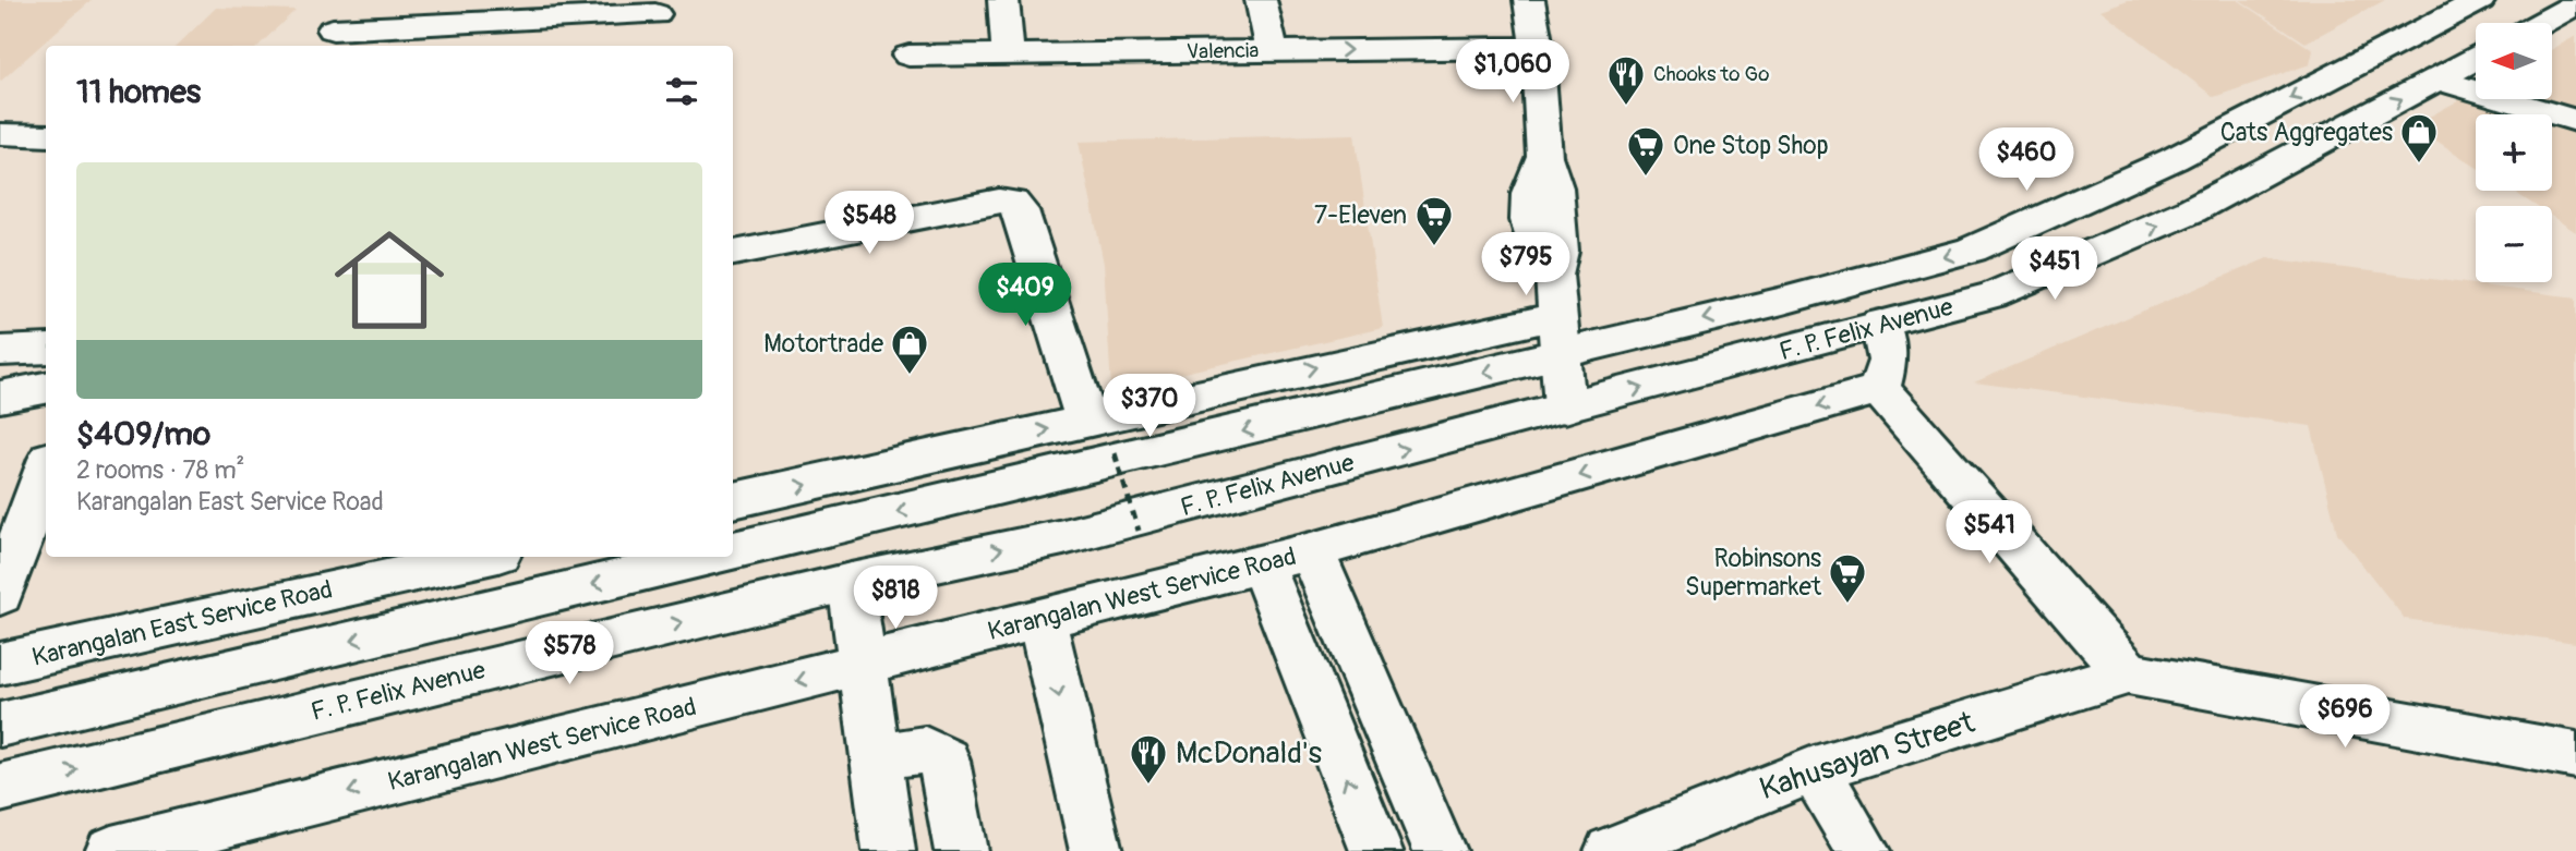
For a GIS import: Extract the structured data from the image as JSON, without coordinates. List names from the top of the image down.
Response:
{
  "streets": {
    "street": [
      "Valencia",
      "F. P. Felix Avenue",
      "Karangalan West Service Road",
      "Karangalan East Service Road",
      "Kahusayan Street"
    ]
  },
  "places": {
    "restaurant": ["Chooks to Go", "McDonald's"],
    "shop": ["Cats Aggregates", "Motortrade"],
    "supermarket": ["One Stop Shop", "7-Eleven", "Robinsons Supermarket"]
  },
  "north": "left",
  "page": {
    "map_buttons": ["+", "−"],
    "price": [
      "$1,060",
      "$460",
      "$548",
      "$795",
      "$451",
      "$409",
      "$370",
      "$541",
      "$818",
      "$578",
      "$696"
    ],
    "heading": "11 homes",
    "list": [
      {
        "name": "$409/mo",
        "note": "2 rooms · 78 m² · Karangalan East Service Road"
      }
    ]
  }
}
